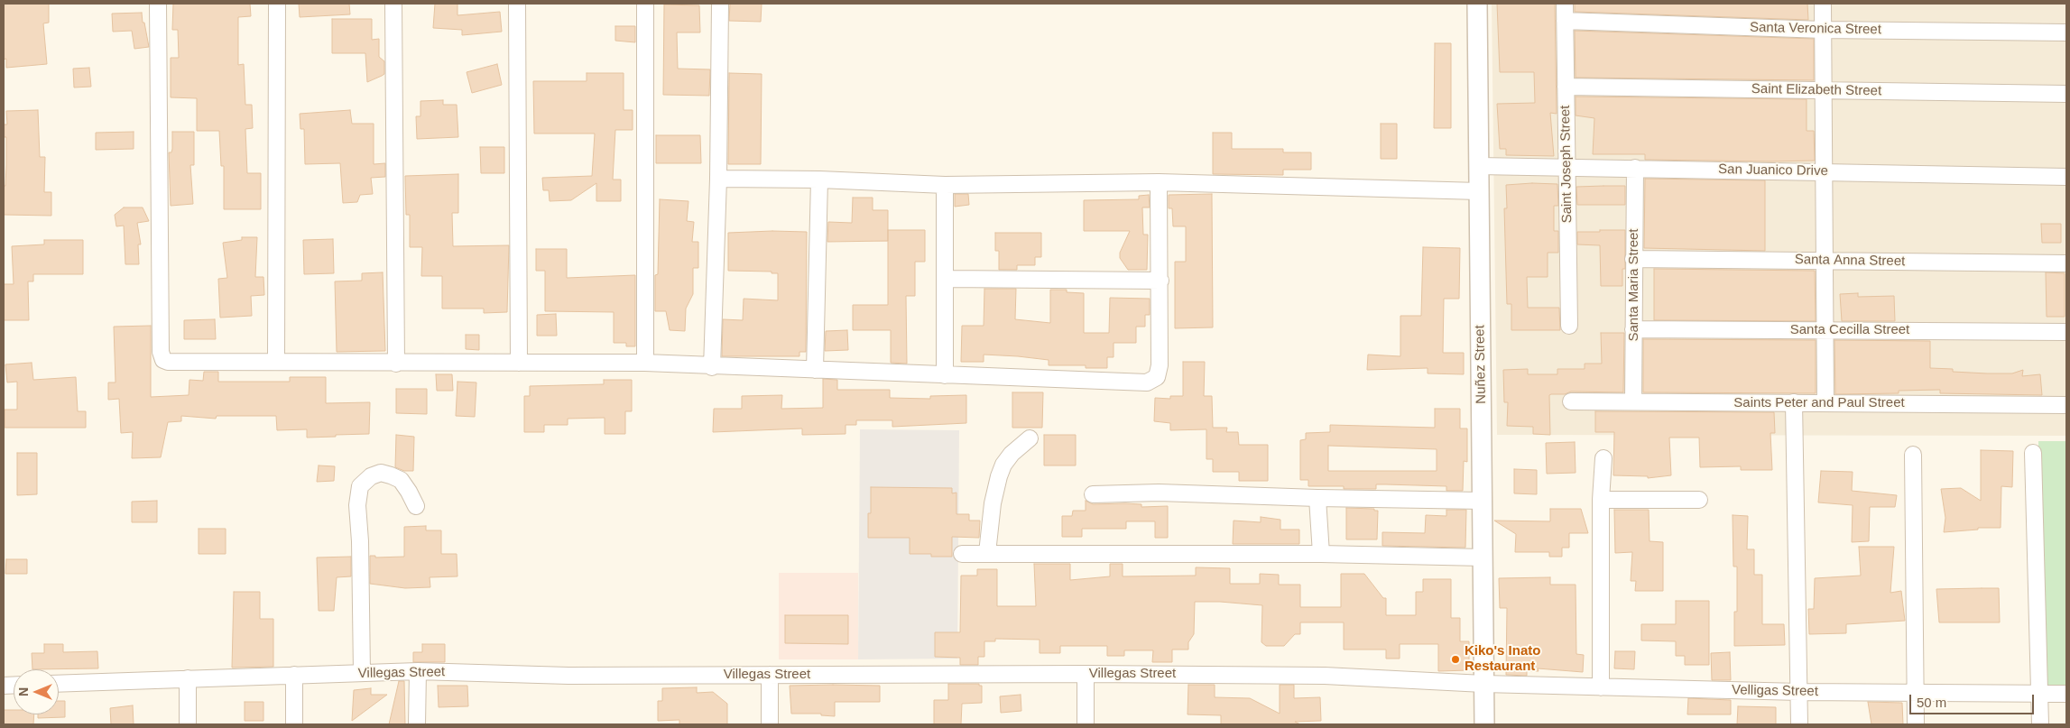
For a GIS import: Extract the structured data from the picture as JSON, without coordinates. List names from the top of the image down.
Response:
{
  "streets": {
    "street": [
      "Santa Veronica Street",
      "Saint Elizabeth Street",
      "Saint Joseph Street",
      "San Juanico Drive",
      "Santa Anna Street",
      "Santa Maria Street",
      "Santa Cecilla Street",
      "Nuñez Street",
      "Saints Peter and Paul Street",
      "Villegas Street",
      "Velligas Street"
    ]
  },
  "crossings": [
    ["Santa Veronica Street", "Saint Joseph Street"],
    ["Saint Elizabeth Street", "Saint Joseph Street"],
    ["Saint Joseph Street", "San Juanico Drive"],
    ["San Juanico Drive", "Santa Maria Street"],
    ["San Juanico Drive", "Nuñez Street"],
    ["Santa Anna Street", "Santa Maria Street"],
    ["Santa Maria Street", "Santa Cecilla Street"],
    ["Santa Maria Street", "Saints Peter and Paul Street"],
    ["Nuñez Street", "Villegas Street"],
    ["Nuñez Street", "Velligas Street"],
    ["Villegas Street", "Velligas Street"]
  ],
  "places": ["Kiko's Inato Restaurant"],
  "scale_bar": "50 m",
  "north": "left"
}
